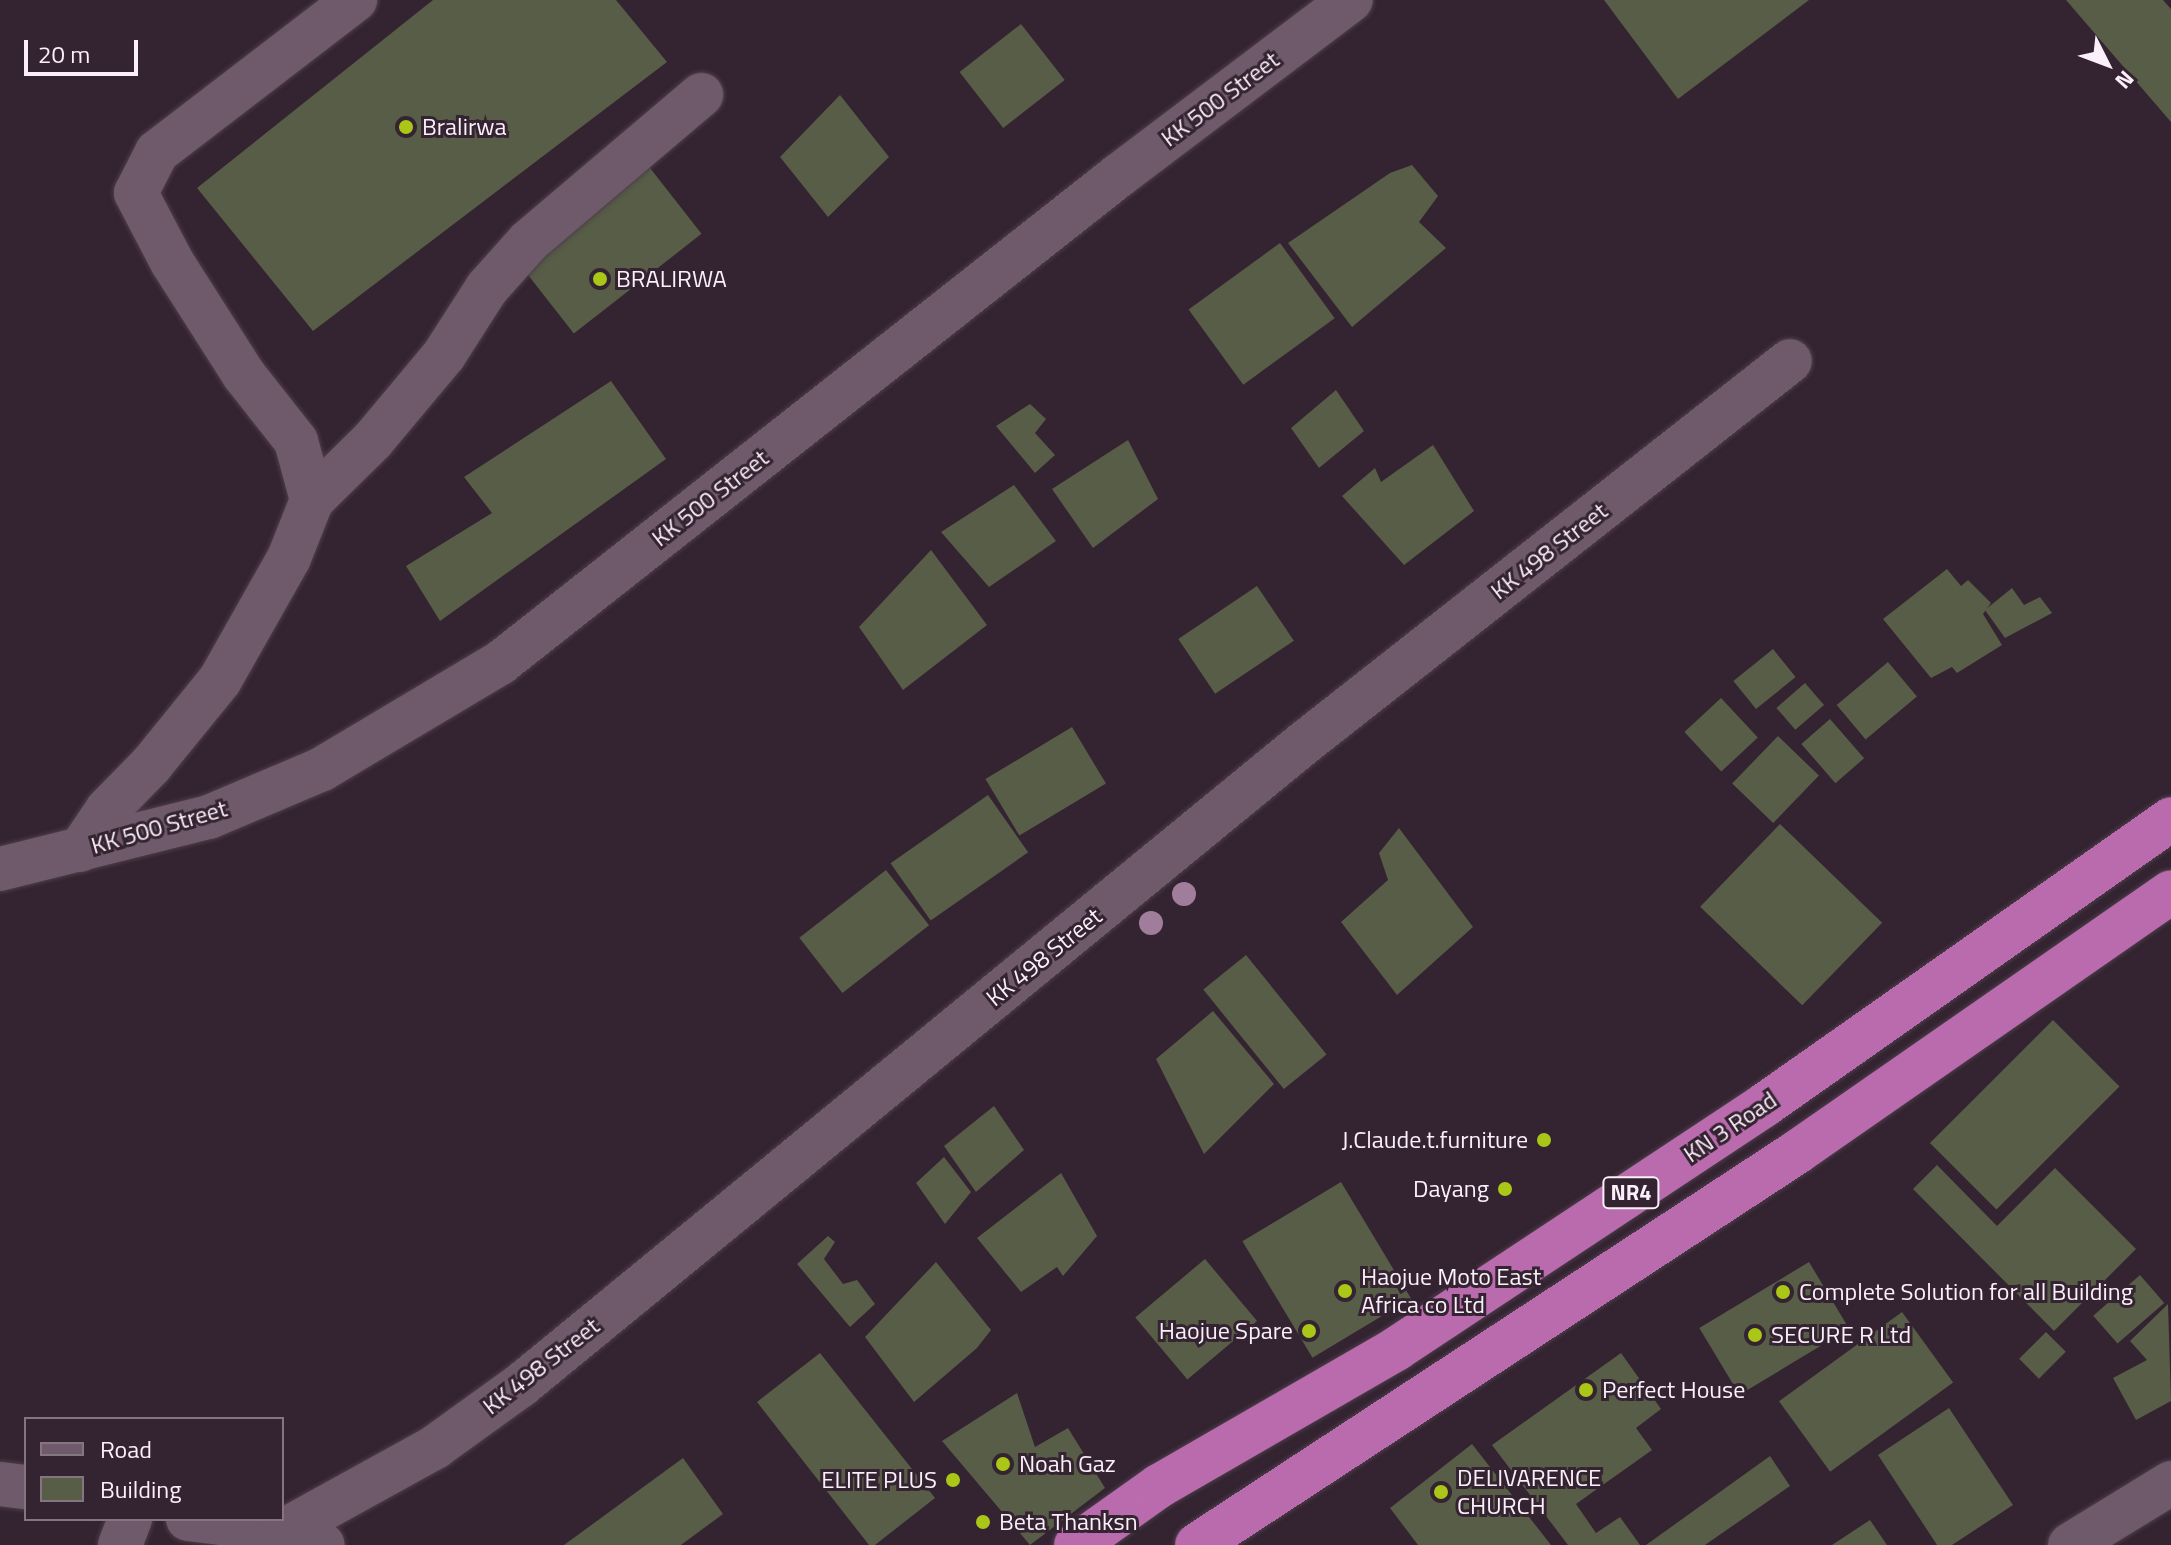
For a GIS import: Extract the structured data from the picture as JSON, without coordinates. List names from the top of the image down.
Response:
{
  "streets": {
    "highway": ["KN 3 Road", "NR4"],
    "street": ["KK 500 Street", "KK 498 Street"]
  },
  "places": [
    "Bralirwa",
    "BRALIRWA",
    "J.Claude.t.furniture",
    "Dayang",
    "Haojue Moto East Africa co Ltd",
    "Complete Solution for all Building",
    "Haojue Spare",
    "SECURE R Ltd",
    "Perfect House",
    "Noah Gaz",
    "ELITE PLUS",
    "DELIVARENCE CHURCH",
    "Beta Thanksn"
  ],
  "legend": ["Road", "Building"],
  "scale_bar": "20 m",
  "north": "bottom right"
}
